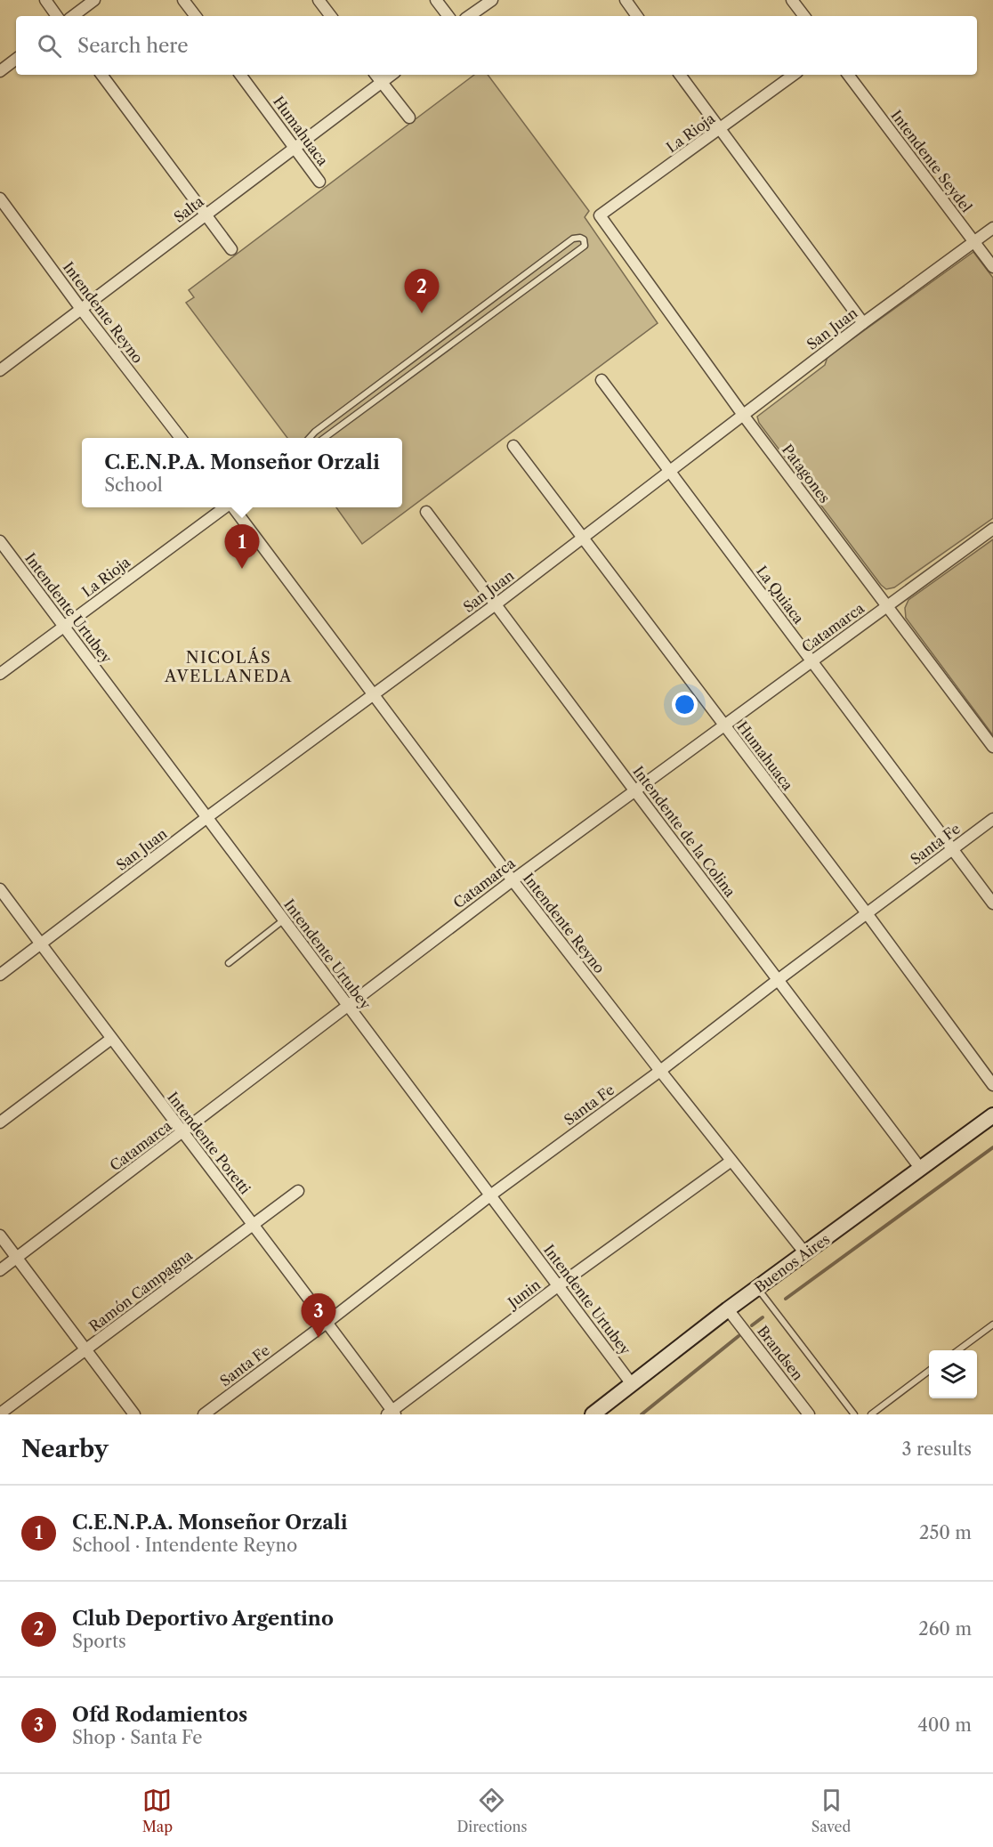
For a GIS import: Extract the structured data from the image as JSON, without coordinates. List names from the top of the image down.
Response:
{
  "streets": {
    "main road": ["Buenos Aires"],
    "street": [
      "Humahuaca",
      "La Rioja",
      "Intendente Seydel",
      "Salta",
      "Intendente Reyno",
      "San Juan",
      "Patagones",
      "La Quiaca",
      "Intendente Urtubey",
      "Catamarca",
      "Intendente de la Colina",
      "Santa Fe",
      "Intendente Poretti",
      "Ramón Campagna",
      "Junin",
      "Brandsen"
    ]
  },
  "crossings": [
    ["Humahuaca", "Salta"],
    ["Humahuaca", "San Juan"],
    ["Humahuaca", "Catamarca"],
    ["Humahuaca", "Santa Fe"],
    ["La Rioja", "Patagones"],
    ["La Rioja", "Intendente Urtubey"],
    ["Intendente Seydel", "San Juan"],
    ["Salta", "Intendente Reyno"],
    ["Intendente Reyno", "San Juan"],
    ["Intendente Reyno", "Catamarca"],
    ["Intendente Reyno", "Santa Fe"],
    ["Intendente Reyno", "Buenos Aires"],
    ["Intendente Reyno", "Junin"],
    ["San Juan", "Patagones"],
    ["San Juan", "La Quiaca"],
    ["San Juan", "Intendente Urtubey"],
    ["San Juan", "Intendente de la Colina"],
    ["San Juan", "Intendente Poretti"],
    ["Patagones", "Catamarca"],
    ["La Quiaca", "Catamarca"],
    ["La Quiaca", "Santa Fe"],
    ["Intendente Urtubey", "Catamarca"],
    ["Intendente Urtubey", "Santa Fe"],
    ["Intendente Urtubey", "Buenos Aires"],
    ["Intendente Urtubey", "Junin"],
    ["Catamarca", "Intendente de la Colina"],
    ["Catamarca", "Intendente Poretti"],
    ["Intendente de la Colina", "Santa Fe"],
    ["Intendente de la Colina", "Buenos Aires"],
    ["Santa Fe", "Intendente Poretti"],
    ["Intendente Poretti", "Ramón Campagna"],
    ["Intendente Poretti", "Junin"],
    ["Buenos Aires", "Brandsen"]
  ],
  "districts": ["NICOLÁS AVELLANEDA"],
  "page": {
    "search": "Search here",
    "pins": ["2", "1", "3"],
    "popup": ["C.E.N.P.A. Monseñor Orzali", "School"],
    "heading": ["Nearby", "3 results"],
    "list": [
      {
        "mark": "1",
        "name": "C.E.N.P.A. Monseñor Orzali",
        "note": "School · Intendente Reyno",
        "value": "250 m"
      },
      {
        "mark": "2",
        "name": "Club Deportivo Argentino",
        "note": "Sports",
        "value": "260 m"
      },
      {
        "mark": "3",
        "name": "Ofd Rodamientos",
        "note": "Shop · Santa Fe",
        "value": "400 m"
      }
    ],
    "nav": ["Map", "Directions", "Saved"]
  }
}
